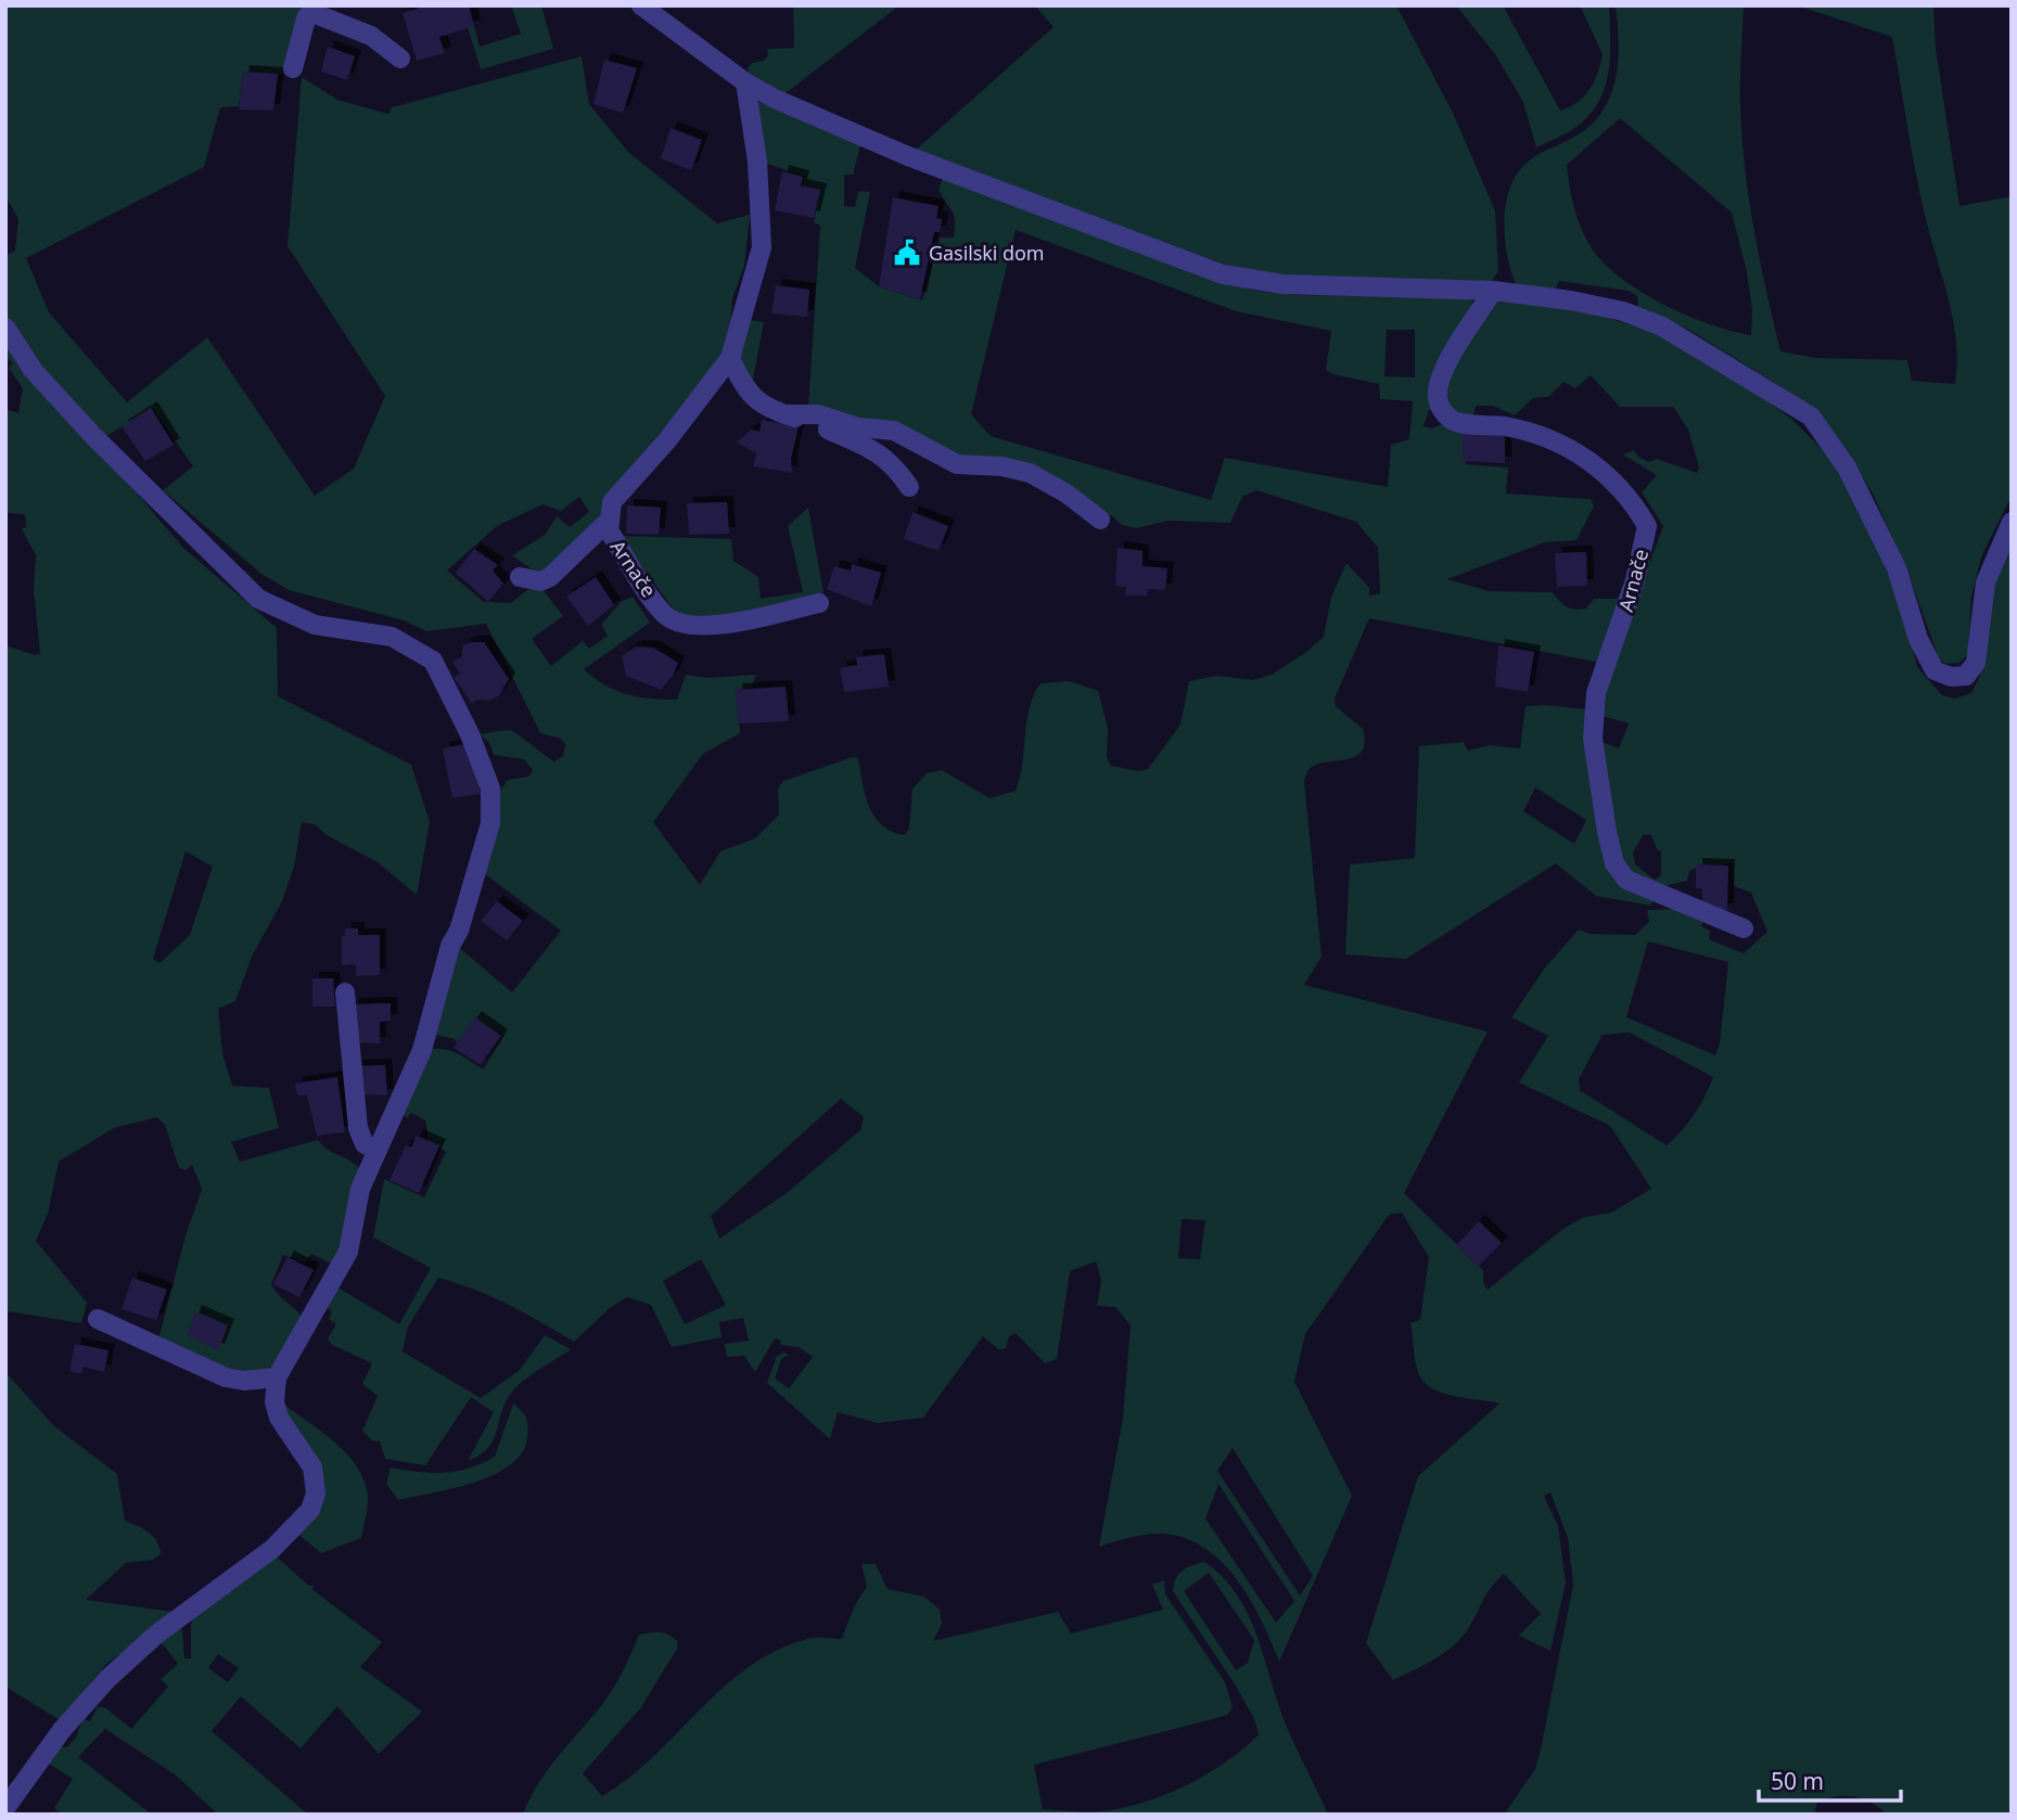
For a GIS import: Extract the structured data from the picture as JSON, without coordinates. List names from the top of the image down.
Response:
{
  "streets": {
    "street": ["Arnače"]
  },
  "places": {
    "public building": ["Gasilski dom"]
  },
  "scale_bar": "50 m"
}
